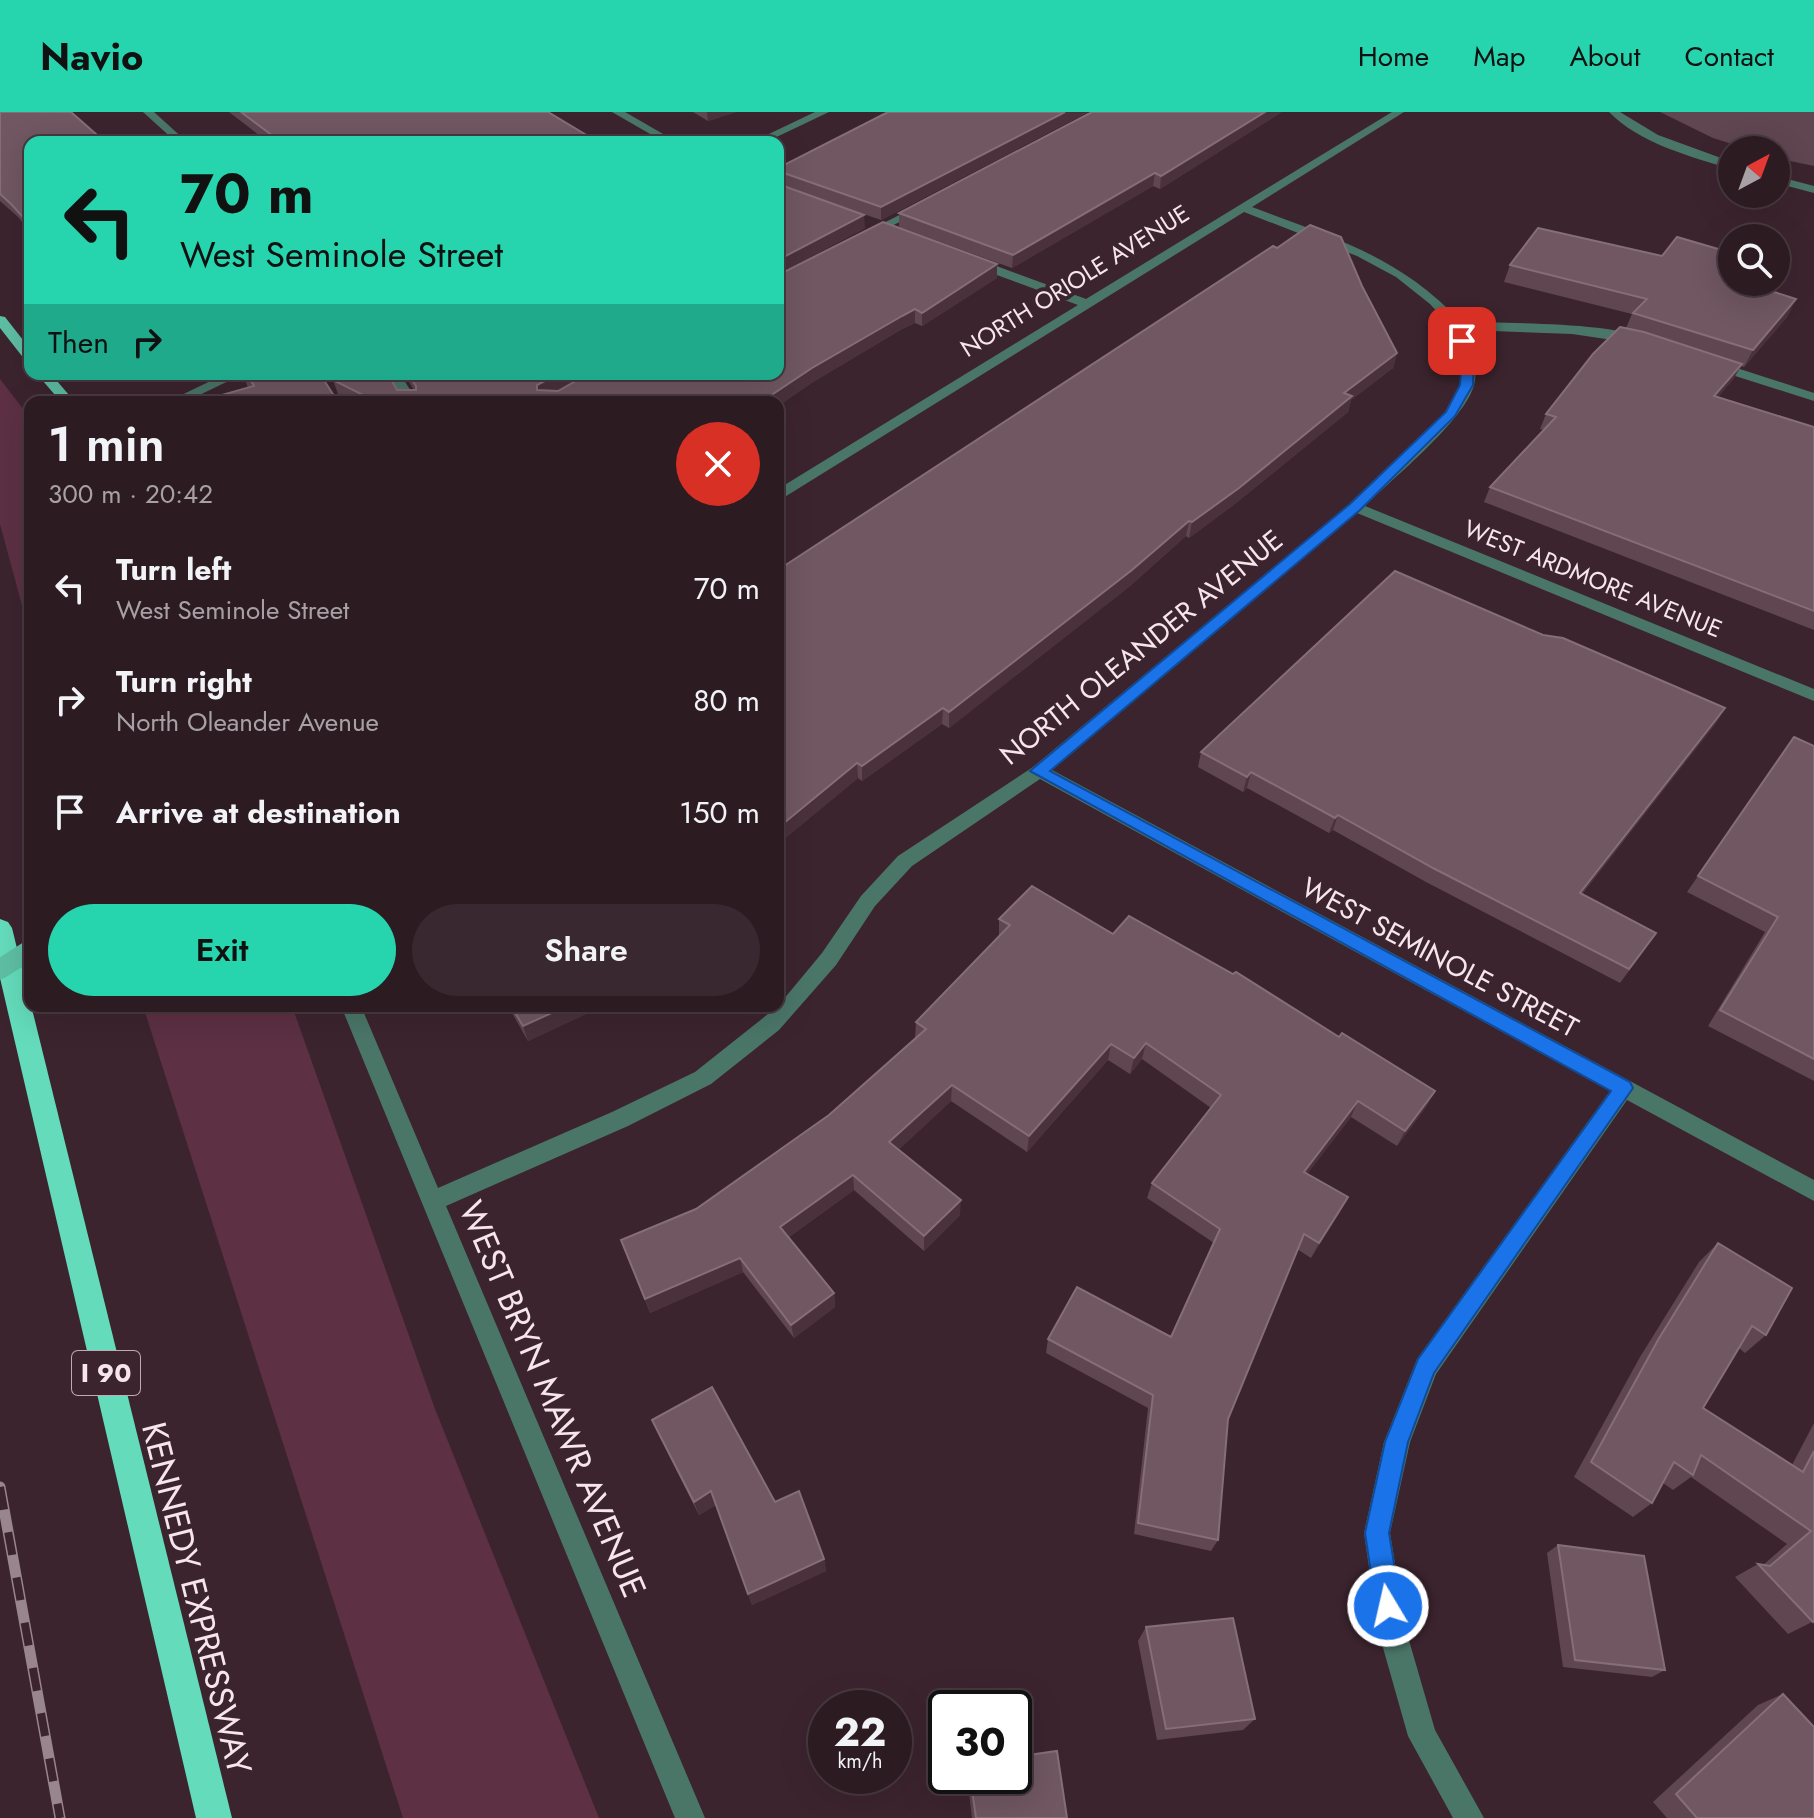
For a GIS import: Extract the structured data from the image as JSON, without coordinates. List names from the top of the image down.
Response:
{
  "streets": {
    "highway": ["I 90", "KENNEDY EXPRESSWAY"],
    "street": [
      "NORTH ORIOLE AVENUE",
      "WEST ARDMORE AVENUE",
      "NORTH OLEANDER AVENUE",
      "WEST SEMINOLE STREET",
      "WEST BRYN MAWR AVENUE"
    ]
  },
  "crossings": [
    ["WEST ARDMORE AVENUE", "NORTH OLEANDER AVENUE"],
    ["NORTH OLEANDER AVENUE", "WEST SEMINOLE STREET"],
    ["NORTH OLEANDER AVENUE", "WEST BRYN MAWR AVENUE"]
  ],
  "north": "top right",
  "page": {
    "header": "Navio",
    "nav": [
      "Home",
      "Map",
      "About",
      "Contact"
    ],
    "turn": ["70 m", "West Seminole Street"],
    "then": "Then",
    "heading": ["1 min", "300 m · 20:42"],
    "list": [
      {
        "name": "Turn left",
        "note": "West Seminole Street",
        "value": "70 m"
      },
      {
        "name": "Turn right",
        "note": "North Oleander Avenue",
        "value": "80 m"
      },
      {
        "name": "Arrive at destination",
        "value": "150 m"
      }
    ],
    "buttons": ["Exit", "Share"],
    "speed": "22 km/h",
    "limit": "30"
  }
}
